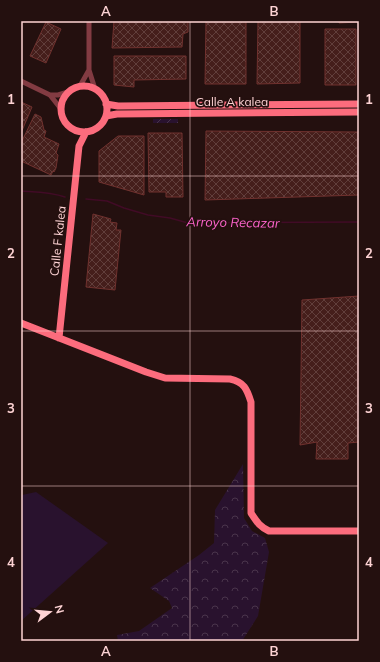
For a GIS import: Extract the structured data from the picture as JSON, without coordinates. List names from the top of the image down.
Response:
{
  "streets": {
    "street": ["Calle A kalea", "Calle F kalea"]
  },
  "crossings": [
    ["Calle A kalea", "Calle F kalea"]
  ],
  "water": ["Arroyo Recazar"],
  "north": "right",
  "grid": {
    "columns": ["A", "B"],
    "rows": [
      "1",
      "2",
      "3",
      "4"
    ]
  }
}
